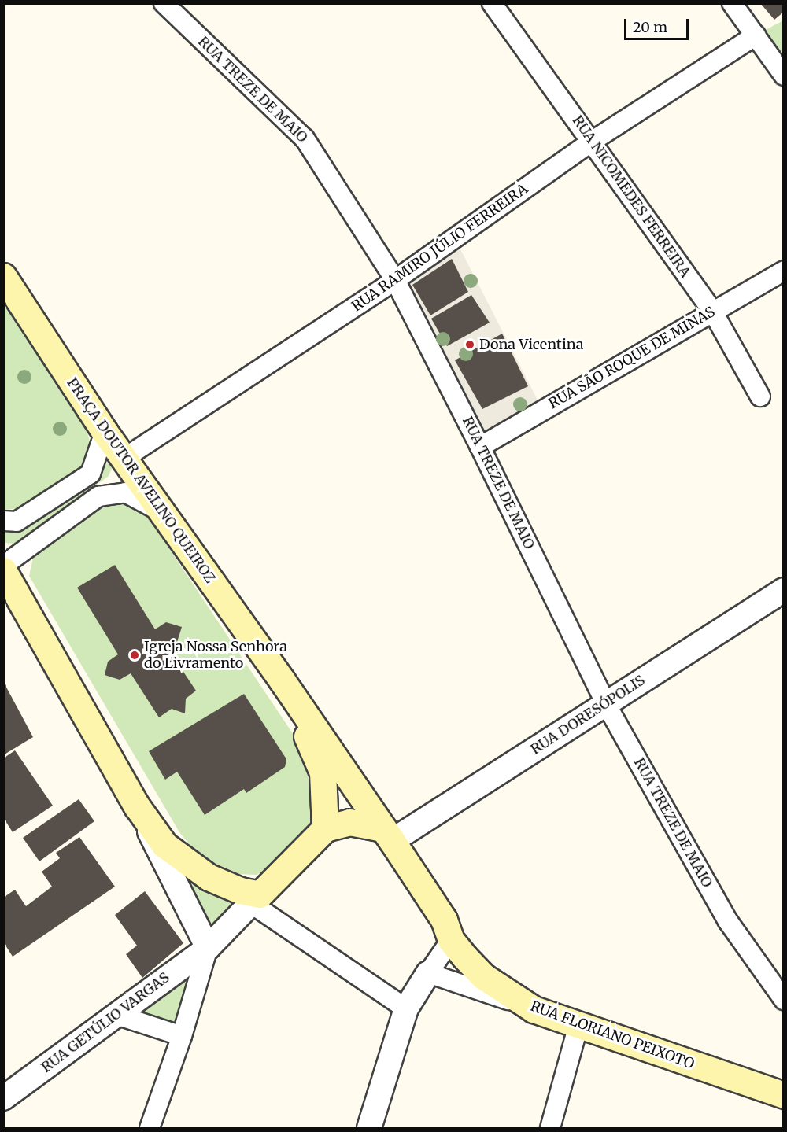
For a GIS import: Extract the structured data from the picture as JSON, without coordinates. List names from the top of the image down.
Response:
{
  "streets": {
    "main road": ["PRAÇA DOUTOR AVELINO QUEIROZ", "RUA FLORIANO PEIXOTO"],
    "street": [
      "RUA TREZE DE MAIO",
      "RUA NICOMEDES FERREIRA",
      "RUA RAMIRO JÚLIO FERREIRA",
      "RUA SÃO ROQUE DE MINAS",
      "RUA DORESÓPOLIS",
      "RUA GETÚLIO VARGAS"
    ]
  },
  "crossings": [
    ["RUA TREZE DE MAIO", "RUA RAMIRO JÚLIO FERREIRA"],
    ["RUA TREZE DE MAIO", "RUA SÃO ROQUE DE MINAS"],
    ["RUA TREZE DE MAIO", "RUA DORESÓPOLIS"],
    ["RUA NICOMEDES FERREIRA", "RUA RAMIRO JÚLIO FERREIRA"],
    ["RUA NICOMEDES FERREIRA", "RUA SÃO ROQUE DE MINAS"],
    ["RUA RAMIRO JÚLIO FERREIRA", "PRAÇA DOUTOR AVELINO QUEIROZ"],
    ["PRAÇA DOUTOR AVELINO QUEIROZ", "RUA DORESÓPOLIS"],
    ["PRAÇA DOUTOR AVELINO QUEIROZ", "RUA FLORIANO PEIXOTO"],
    ["RUA DORESÓPOLIS", "RUA FLORIANO PEIXOTO"]
  ],
  "places": ["Dona Vicentina", "Igreja Nossa Senhora do Livramento"],
  "scale_bar": "20 m"
}
